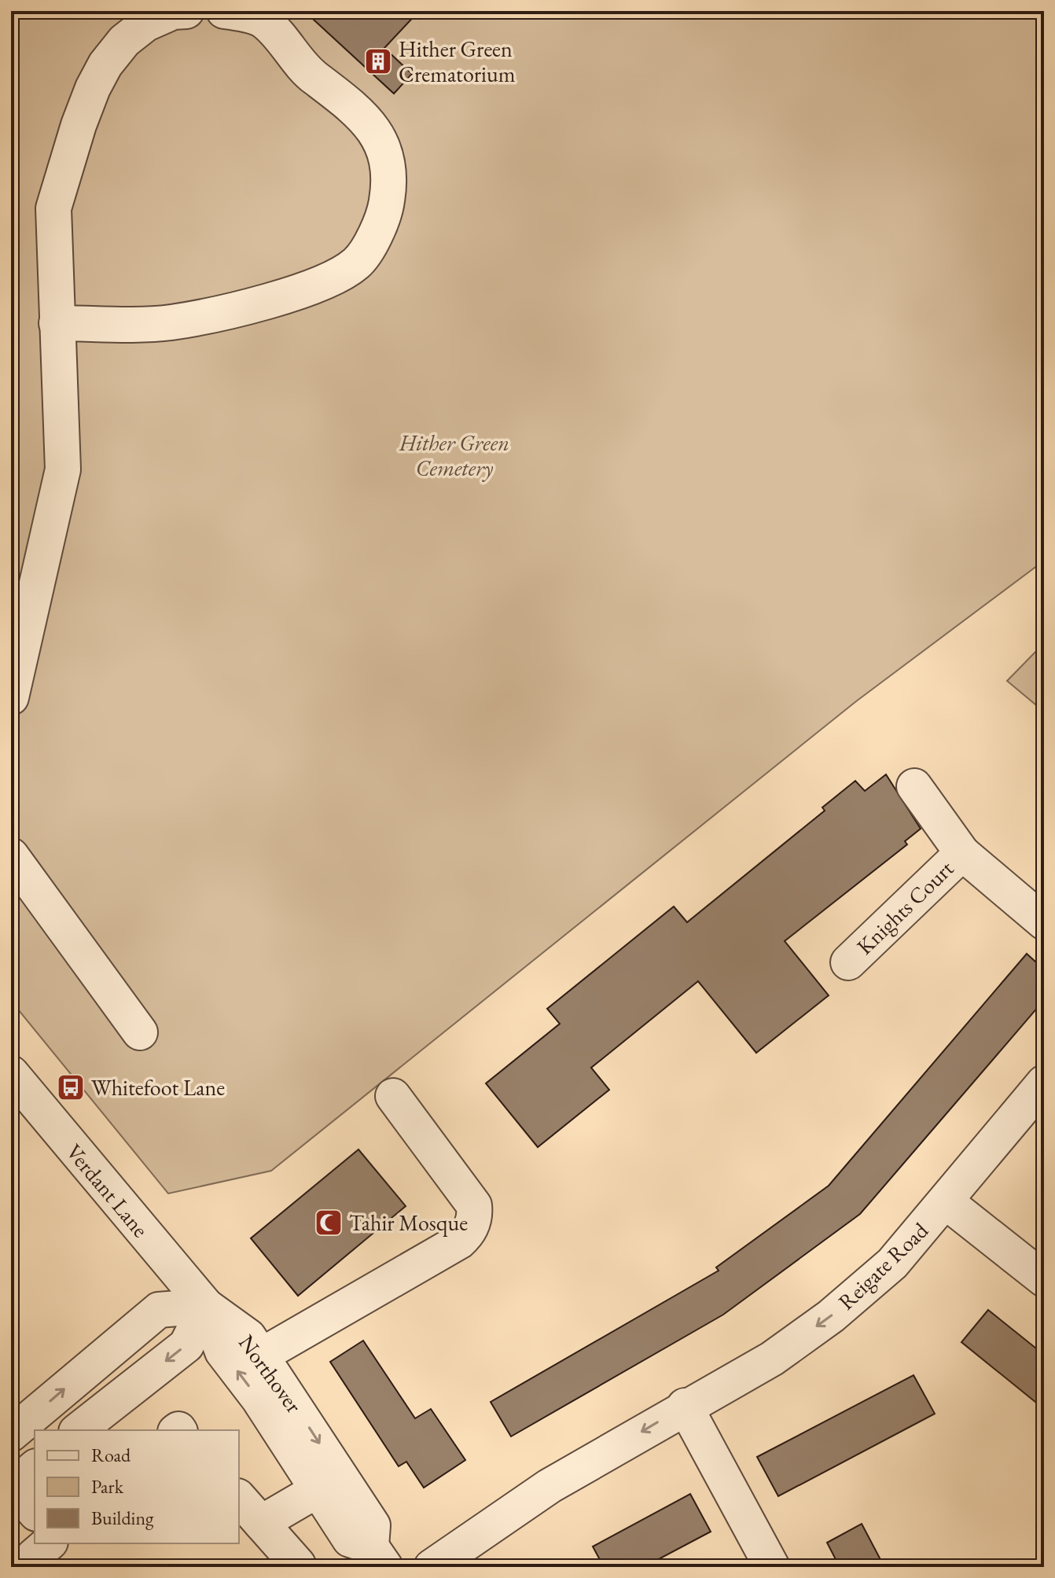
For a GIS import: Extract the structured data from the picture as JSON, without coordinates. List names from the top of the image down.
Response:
{
  "streets": {
    "street": [
      "Knights Court",
      "Verdant Lane",
      "Reigate Road",
      "Northover"
    ]
  },
  "crossings": [
    ["Verdant Lane", "Northover"]
  ],
  "one_way": ["Reigate Road"],
  "parks": ["Hither Green Cemetery"],
  "places": {
    "building": ["Hither Green Crematorium"],
    "bus stop": ["Whitefoot Lane"],
    "mosque": ["Tahir Mosque"]
  },
  "legend": ["Road", "Park", "Building"]
}
